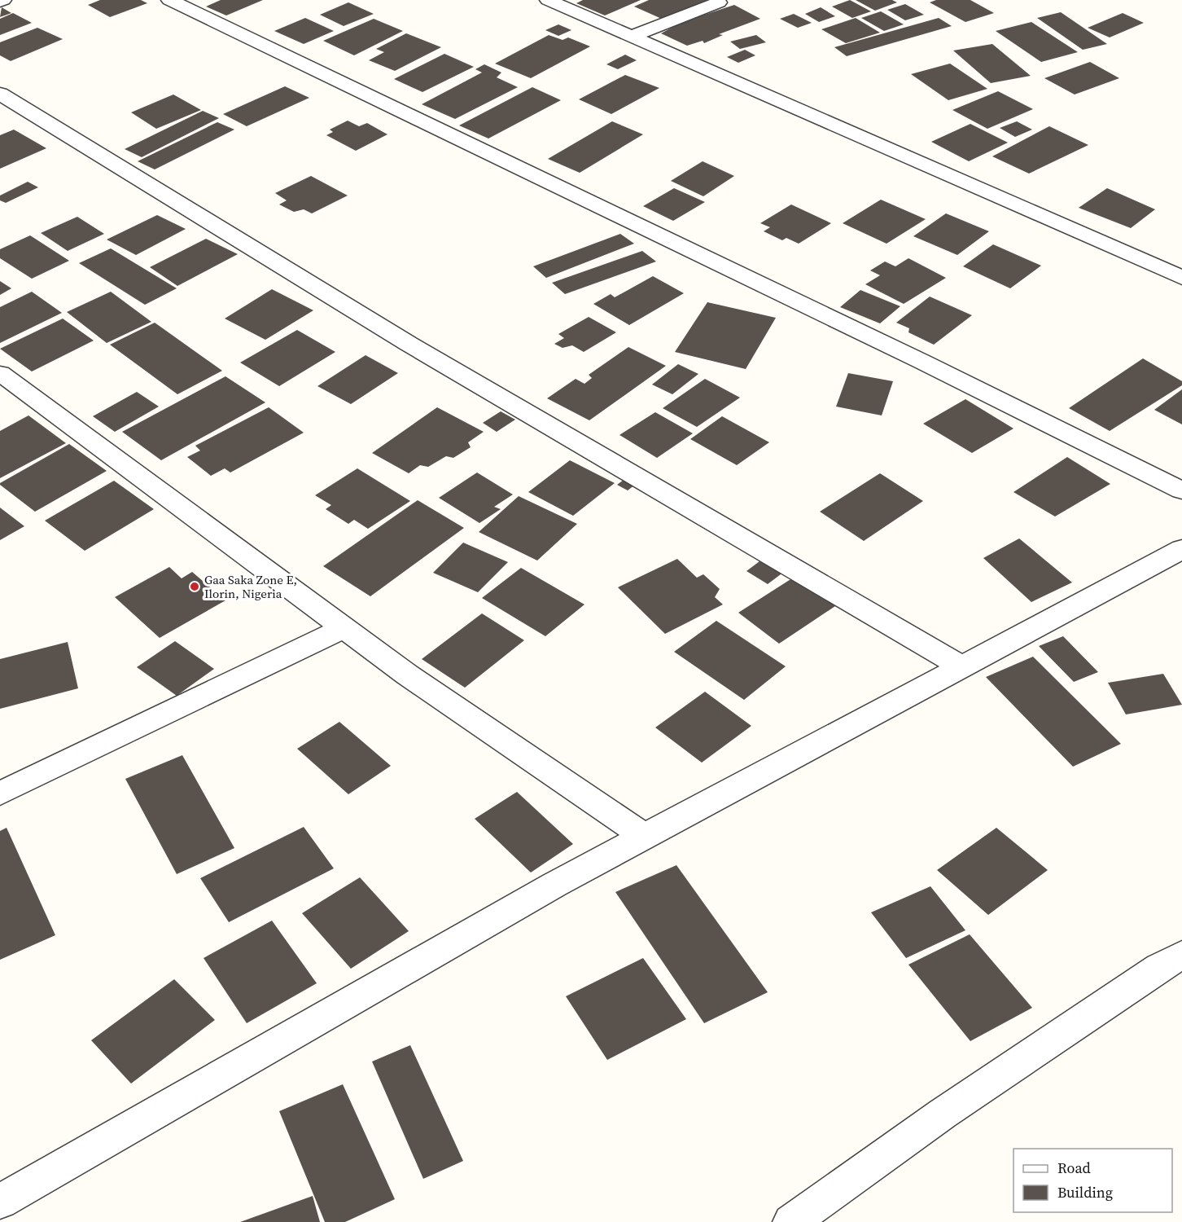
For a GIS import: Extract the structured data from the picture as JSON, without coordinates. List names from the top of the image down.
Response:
{
  "places": ["Gaa Saka Zone E, Ilorin, Nigeria"],
  "legend": ["Road", "Building"]
}
